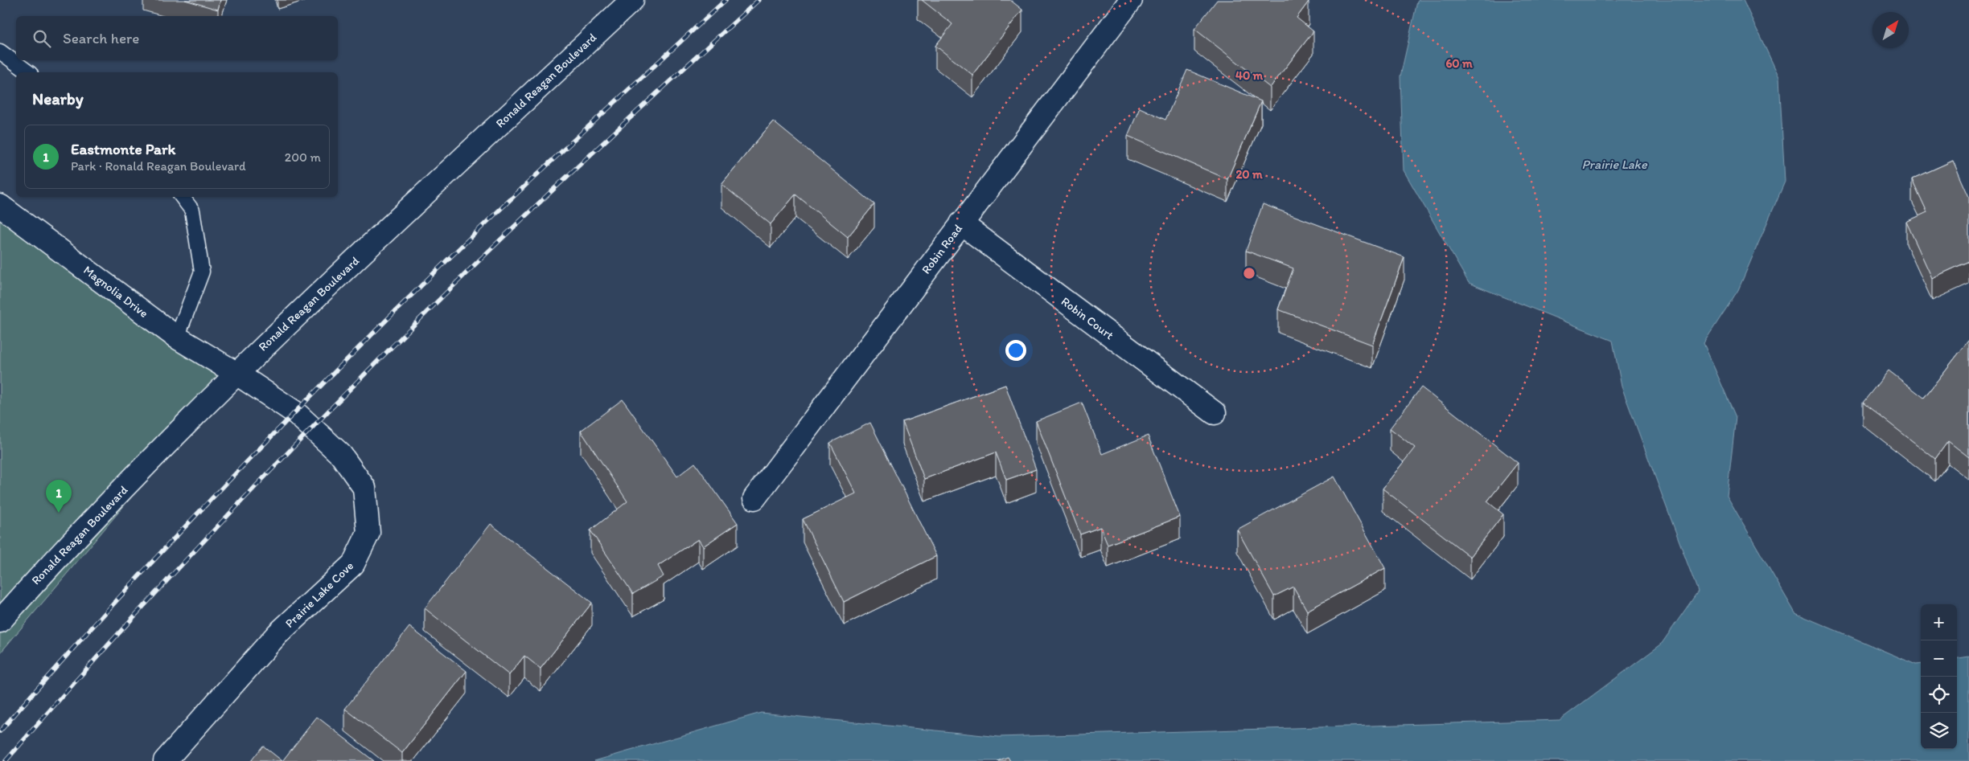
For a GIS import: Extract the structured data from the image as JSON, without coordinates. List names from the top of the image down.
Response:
{
  "streets": {
    "street": [
      "Ronald Reagan Boulevard",
      "Robin Road",
      "Magnolia Drive",
      "Robin Court",
      "Prairie Lake Cove"
    ]
  },
  "crossings": [
    ["Ronald Reagan Boulevard", "Magnolia Drive"],
    ["Ronald Reagan Boulevard", "Prairie Lake Cove"],
    ["Robin Road", "Robin Court"],
    ["Magnolia Drive", "Prairie Lake Cove"]
  ],
  "water": ["Prairie Lake"],
  "north": "top right",
  "page": {
    "search": "Search here",
    "heading": "Nearby",
    "list": [
      {
        "mark": "1",
        "name": "Eastmonte Park",
        "note": "Park · Ronald Reagan Boulevard",
        "value": "200 m"
      }
    ],
    "pins": "1",
    "map_buttons": ["+", "−"]
  },
  "rings": ["60 m", "40 m", "20 m"]
}
